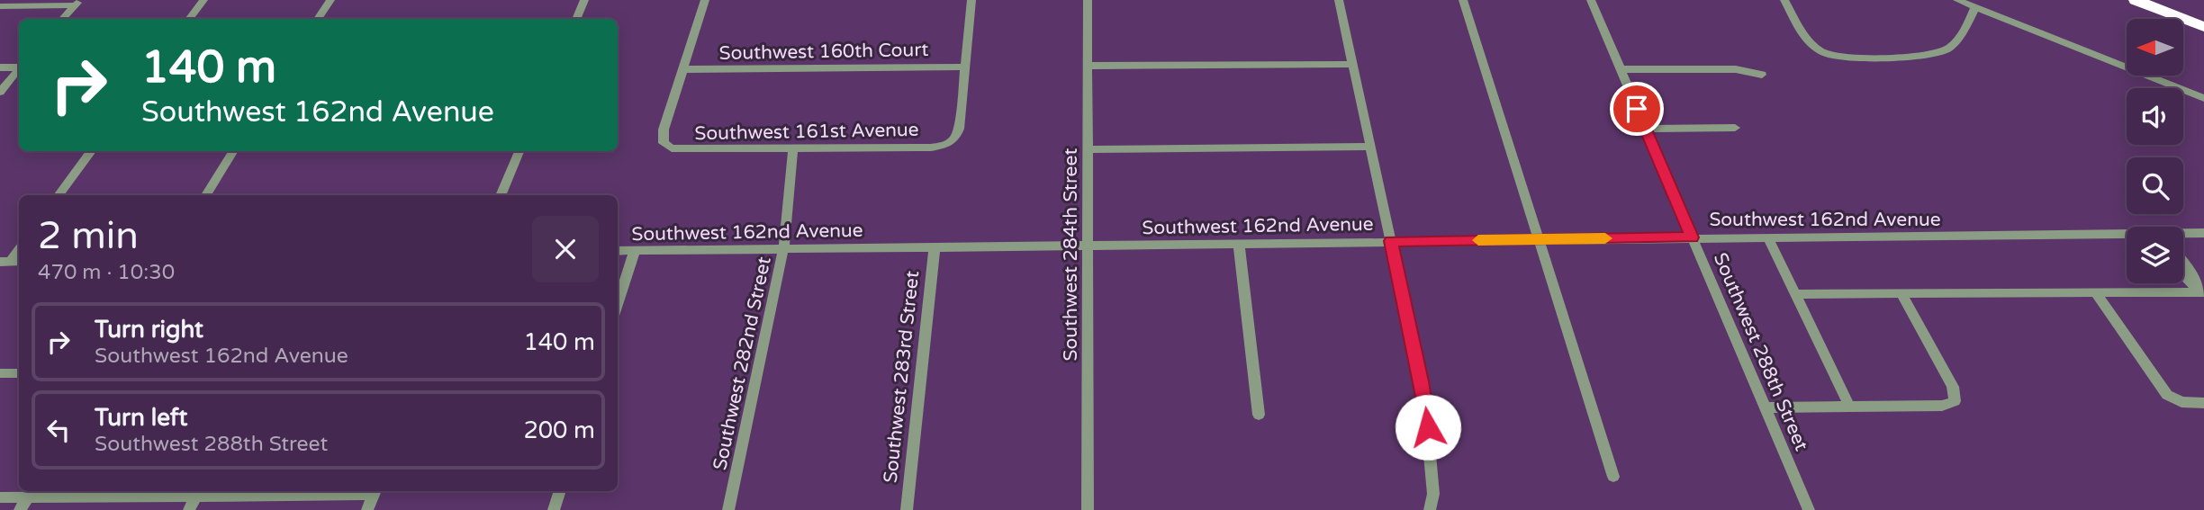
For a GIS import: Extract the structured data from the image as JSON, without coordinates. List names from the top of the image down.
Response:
{
  "streets": {
    "street": [
      "Southwest 160th Court",
      "Southwest 161st Avenue",
      "Southwest 162nd Avenue",
      "Southwest 284th Street",
      "Southwest 288th Street",
      "Southwest 282nd Street",
      "Southwest 283rd Street"
    ]
  },
  "crossings": [
    ["Southwest 160th Court", "Southwest 161st Avenue"],
    ["Southwest 161st Avenue", "Southwest 282nd Street"],
    ["Southwest 162nd Avenue", "Southwest 284th Street"],
    ["Southwest 162nd Avenue", "Southwest 288th Street"],
    ["Southwest 162nd Avenue", "Southwest 282nd Street"],
    ["Southwest 162nd Avenue", "Southwest 283rd Street"]
  ],
  "north": "left",
  "page": {
    "turn": ["140 m", "Southwest 162nd Avenue"],
    "heading": ["2 min", "470 m · 10:30"],
    "list": [
      {
        "name": "Turn right",
        "note": "Southwest 162nd Avenue",
        "value": "140 m"
      },
      {
        "name": "Turn left",
        "note": "Southwest 288th Street",
        "value": "200 m"
      }
    ]
  }
}
